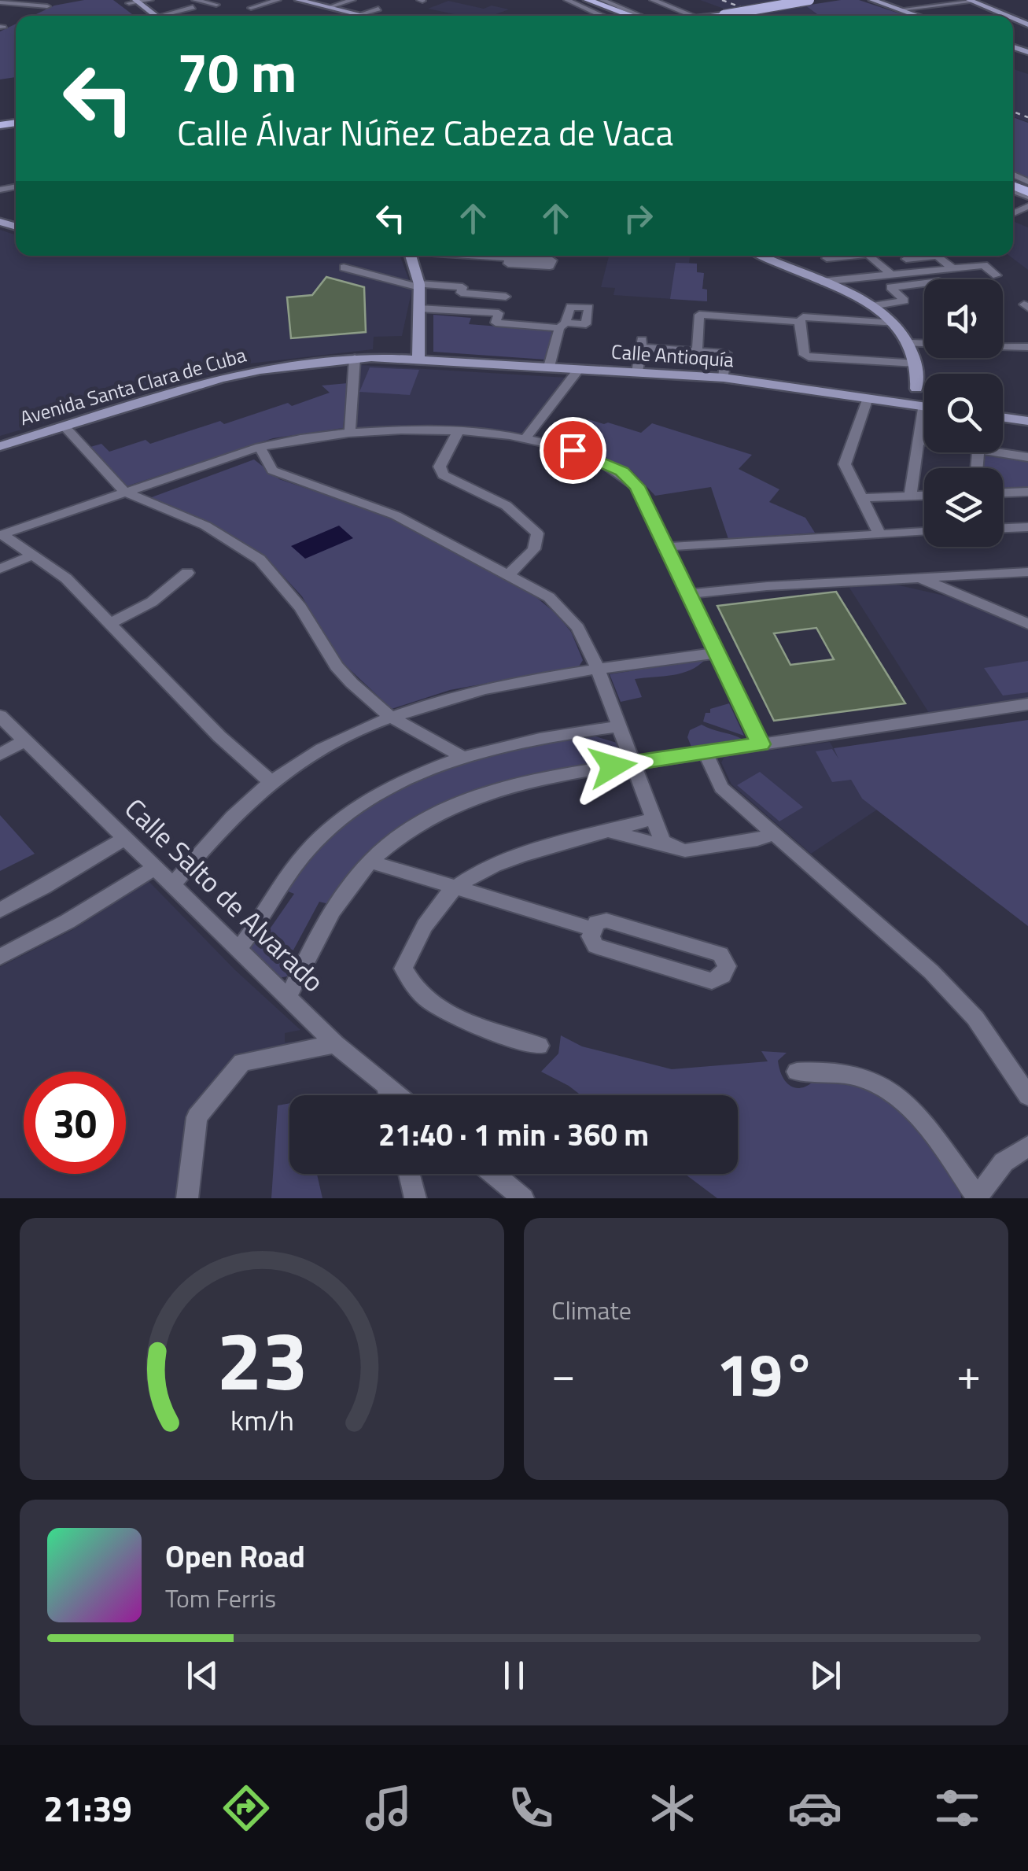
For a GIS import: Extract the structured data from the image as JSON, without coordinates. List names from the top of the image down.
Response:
{
  "streets": {
    "street": ["Calle Antioquía", "Avenida Santa Clara de Cuba", "Calle Salto de Alvarado"]
  },
  "crossings": [
    ["Calle Antioquía", "Avenida Santa Clara de Cuba"]
  ],
  "page": {
    "turn": ["70 m", "Calle Álvar Núñez Cabeza de Vaca"],
    "limit": "30",
    "trip": "21:40 · 1 min · 360 m",
    "tile": "Climate",
    "heat": ["−", "19°", "+"],
    "song": ["Open Road", "Tom Ferris"],
    "tabs": "21:39",
    "gauge": ["23", "km/h"]
  }
}
